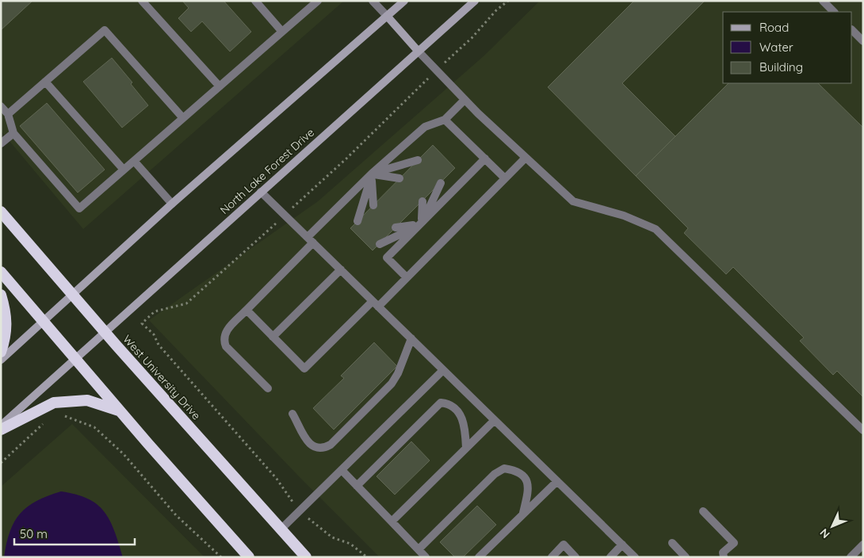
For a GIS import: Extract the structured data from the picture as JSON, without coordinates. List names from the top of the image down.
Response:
{
  "streets": {
    "highway": ["West University Drive"],
    "main road": ["North Lake Forest Drive"]
  },
  "crossings": [
    ["North Lake Forest Drive", "West University Drive"]
  ],
  "legend": ["Road", "Water", "Building"],
  "scale_bar": "50 m",
  "north": "bottom left"
}
